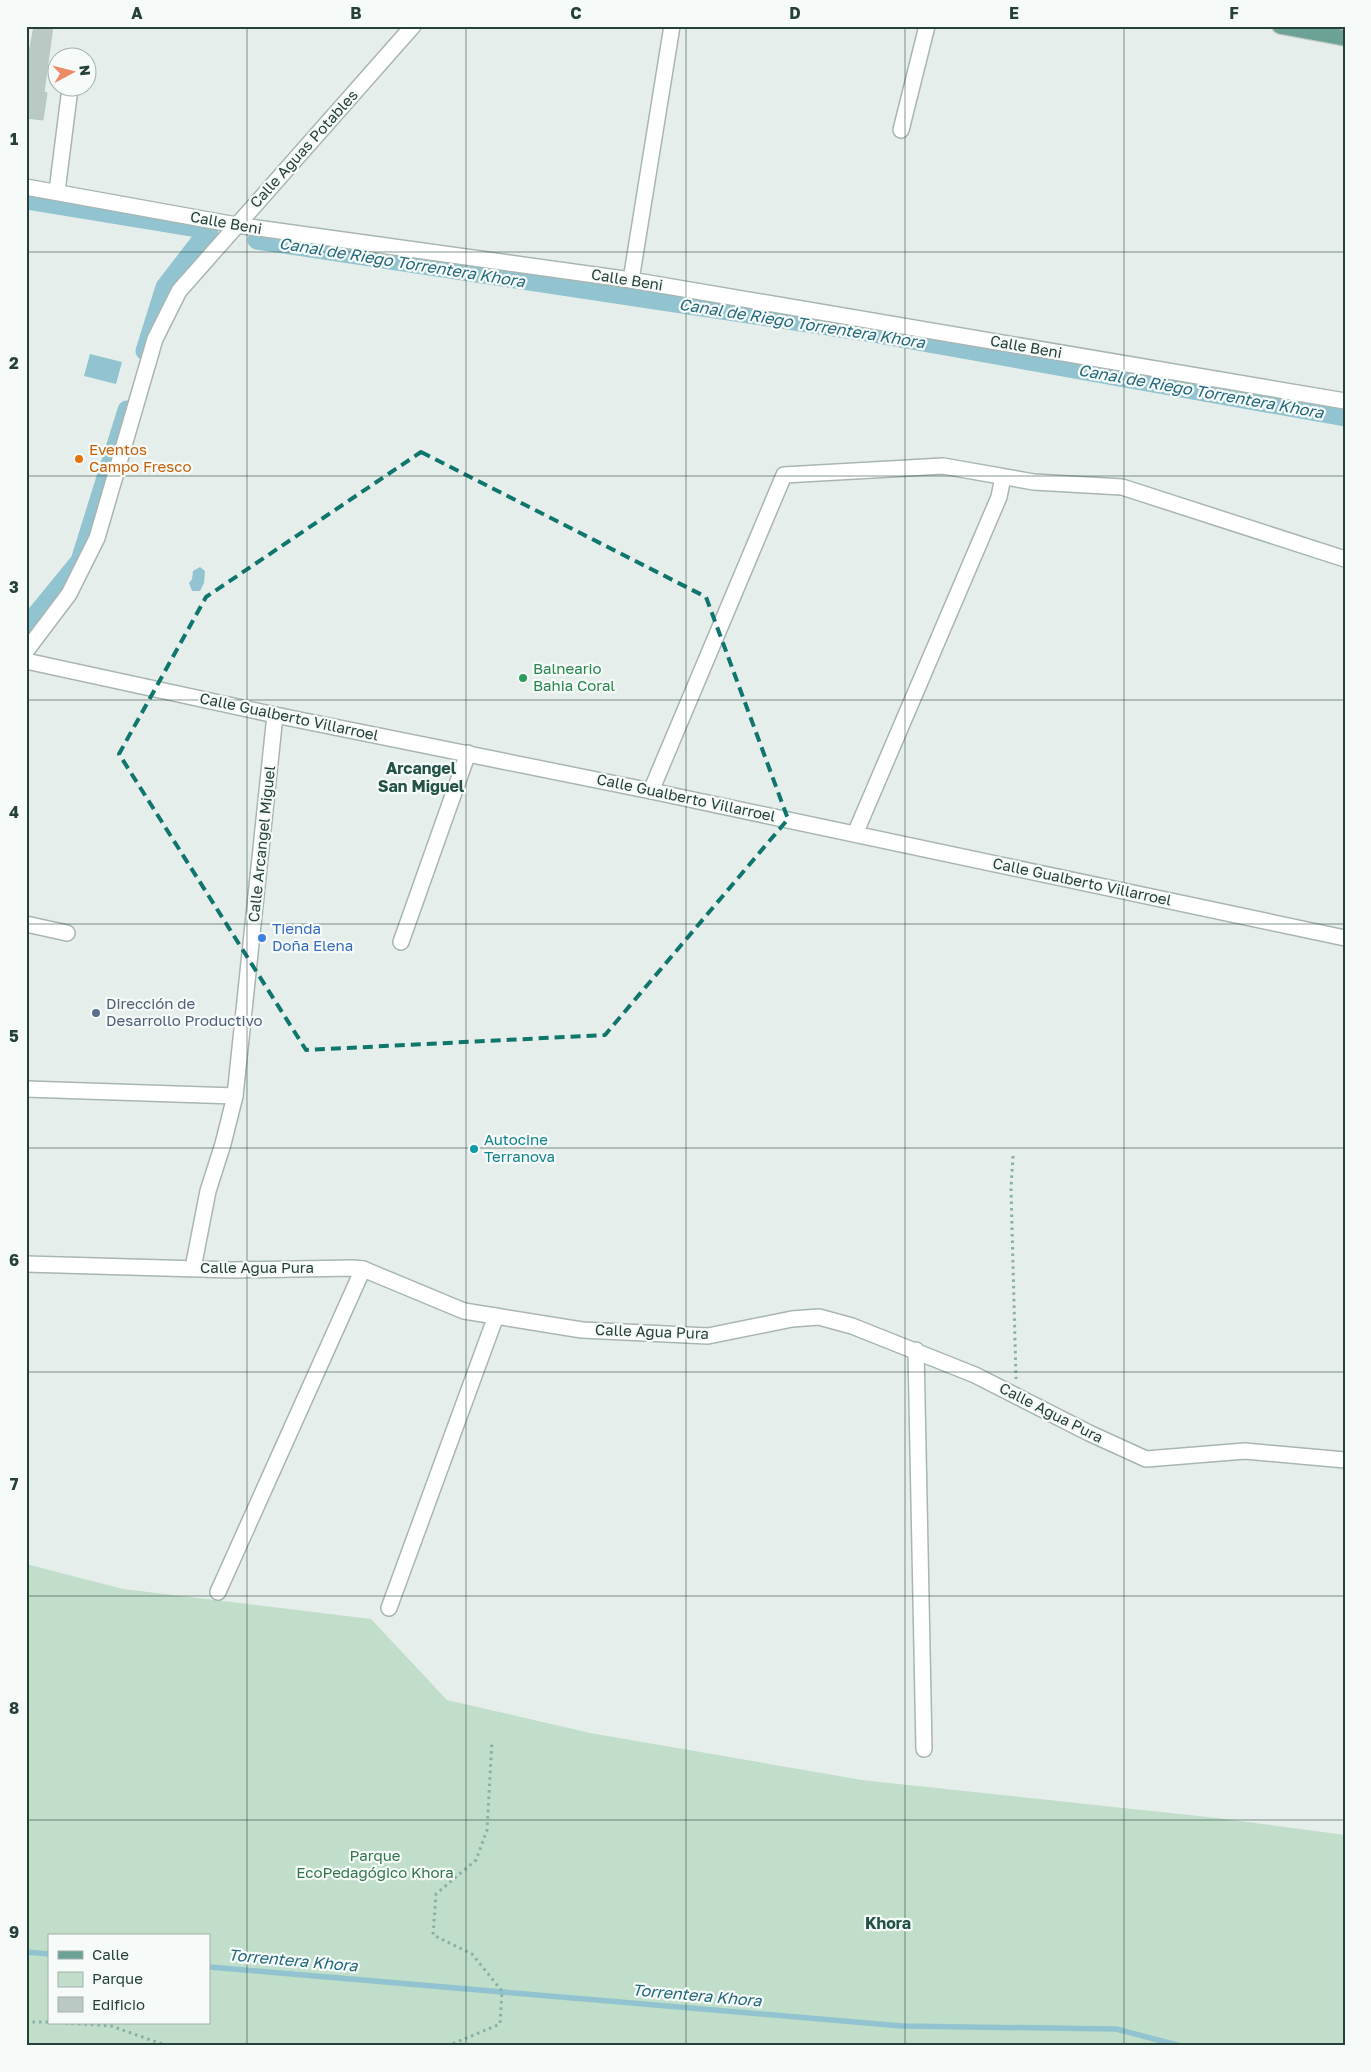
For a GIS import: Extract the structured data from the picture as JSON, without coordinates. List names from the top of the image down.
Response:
{
  "streets": {
    "street": [
      "Calle Aguas Potables",
      "Calle Beni",
      "Calle Gualberto Villarroel",
      "Calle Arcangel Miguel",
      "Calle Agua Pura"
    ]
  },
  "crossings": [
    ["Calle Aguas Potables", "Calle Beni"],
    ["Calle Gualberto Villarroel", "Calle Arcangel Miguel"],
    ["Calle Arcangel Miguel", "Calle Agua Pura"]
  ],
  "districts": ["Arcangel San Miguel", "Khora"],
  "water": ["Canal de Riego Torrentera Khora", "Torrentera Khora"],
  "parks": ["Parque EcoPedagógico Khora"],
  "places": [
    "Eventos Campo Fresco",
    "Balneario Bahia Coral",
    "Tienda Doña Elena",
    "Dirección de Desarrollo Productivo",
    "Autocine Terranova"
  ],
  "legend": ["Calle", "Parque", "Edificio"],
  "north": "right",
  "grid": {
    "columns": [
      "A",
      "B",
      "C",
      "D",
      "E",
      "F"
    ],
    "rows": [
      "1",
      "2",
      "3",
      "4",
      "5",
      "6",
      "7",
      "8",
      "9"
    ]
  }
}
